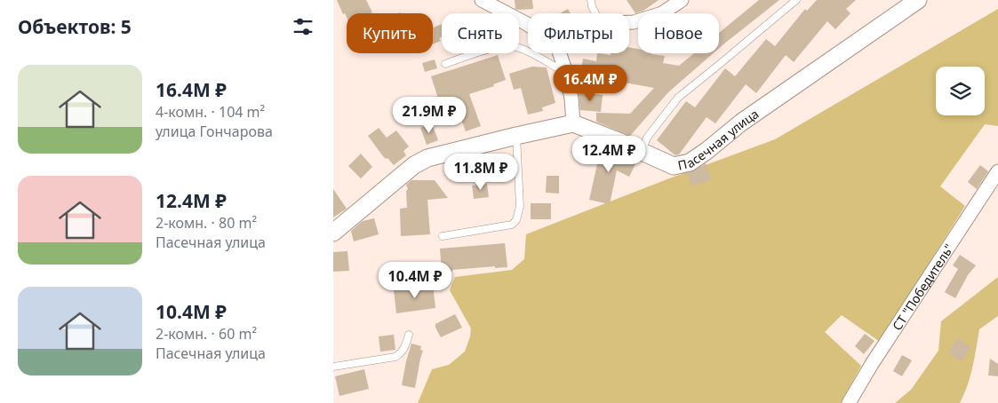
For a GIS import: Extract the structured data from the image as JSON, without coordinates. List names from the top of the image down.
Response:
{
  "streets": {
    "street": ["Пасечная улица", "СТ \"Победитель\""]
  },
  "page": {
    "heading": "Объектов: 5",
    "chip": [
      "Купить",
      "Снять",
      "Фильтры",
      "Новое"
    ],
    "list": [
      {
        "name": "16.4M ₽",
        "note": "4-комн. · 104 m² · улица Гончарова"
      },
      {
        "name": "12.4M ₽",
        "note": "2-комн. · 80 m² · Пасечная улица"
      },
      {
        "name": "10.4M ₽",
        "note": "2-комн. · 60 m² · Пасечная улица"
      }
    ],
    "price": [
      "16.4M ₽",
      "21.9M ₽",
      "12.4M ₽",
      "11.8M ₽",
      "10.4M ₽"
    ]
  }
}
